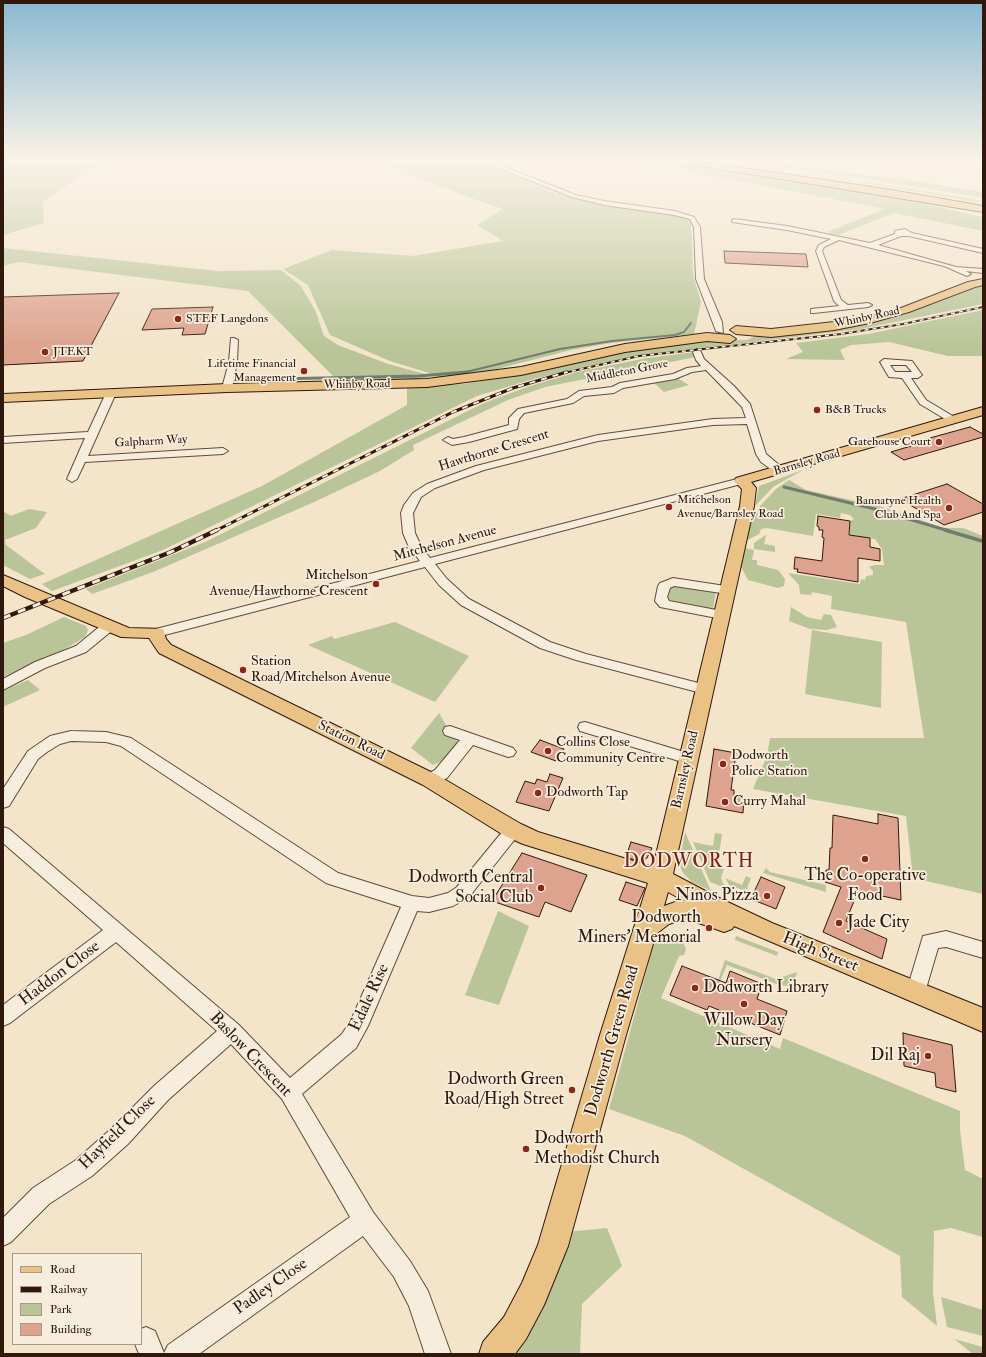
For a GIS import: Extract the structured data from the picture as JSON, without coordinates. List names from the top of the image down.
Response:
{
  "streets": {
    "highway": ["Whinby Road"],
    "main road": [
      "Barnsley Road",
      "Station Road",
      "High Street",
      "Dodworth Green Road"
    ],
    "street": [
      "Middleton Grove",
      "Galpharm Way",
      "Hawthorne Crescent",
      "Mitchelson Avenue",
      "Haddon Close",
      "Edale Rise",
      "Baslow Crescent",
      "Hayfield Close",
      "Padley Close"
    ]
  },
  "crossings": [
    ["Hawthorne Crescent", "Barnsley Road"],
    ["Hawthorne Crescent", "Mitchelson Avenue"],
    ["Barnsley Road", "Mitchelson Avenue"],
    ["Barnsley Road", "Station Road"],
    ["Barnsley Road", "High Street"],
    ["Barnsley Road", "Dodworth Green Road"],
    ["Mitchelson Avenue", "Station Road"],
    ["Station Road", "High Street"],
    ["Station Road", "Dodworth Green Road"],
    ["High Street", "Dodworth Green Road"],
    ["Haddon Close", "Baslow Crescent"],
    ["Edale Rise", "Baslow Crescent"],
    ["Baslow Crescent", "Hayfield Close"],
    ["Baslow Crescent", "Padley Close"]
  ],
  "districts": ["DODWORTH"],
  "places": [
    "STEF Langdons",
    "JTEKT",
    "Lifetime Financial Management",
    "B&B Trucks",
    "Gatehouse Court",
    "Mitchelson Avenue/Barnsley Road",
    "Bannatyne Health Club And Spa",
    "Mitchelson Avenue/Hawthorne Crescent",
    "Station Road/Mitchelson Avenue",
    "Collins Close Community Centre",
    "Dodworth Police Station",
    "Dodworth Tap",
    "Curry Mahal",
    "The Co-operative Food",
    "Dodworth Central Social Club",
    "Ninos Pizza",
    "Jade City",
    "Dodworth Miners' Memorial",
    "Dodworth Library",
    "Willow Day Nursery",
    "Dil Raj",
    "Dodworth Green Road/High Street",
    "Dodworth Methodist Church"
  ],
  "legend": [
    "Road",
    "Railway",
    "Park",
    "Building"
  ]
}
